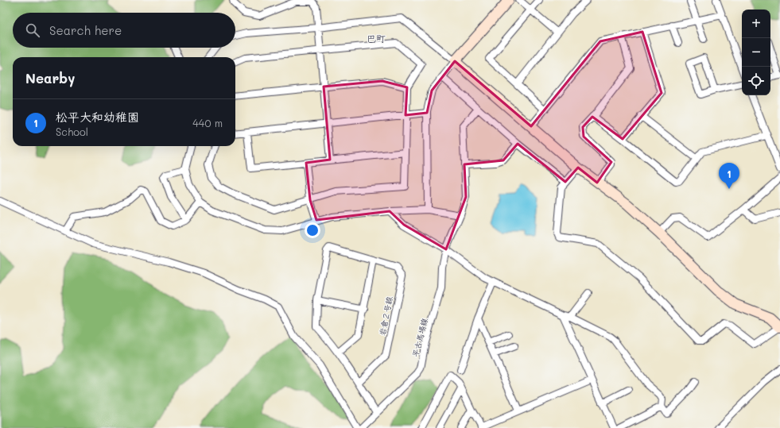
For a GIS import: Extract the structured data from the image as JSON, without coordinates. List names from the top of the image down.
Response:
{
  "streets": {
    "street": ["岩倉２号線", "平古馬場線"]
  },
  "districts": ["巴町"],
  "page": {
    "map_buttons": ["+", "−"],
    "search": "Search here",
    "heading": "Nearby",
    "list": [
      {
        "mark": "1",
        "name": "松平大和幼稚園",
        "note": "School",
        "value": "440 m"
      }
    ],
    "pins": "1"
  }
}
